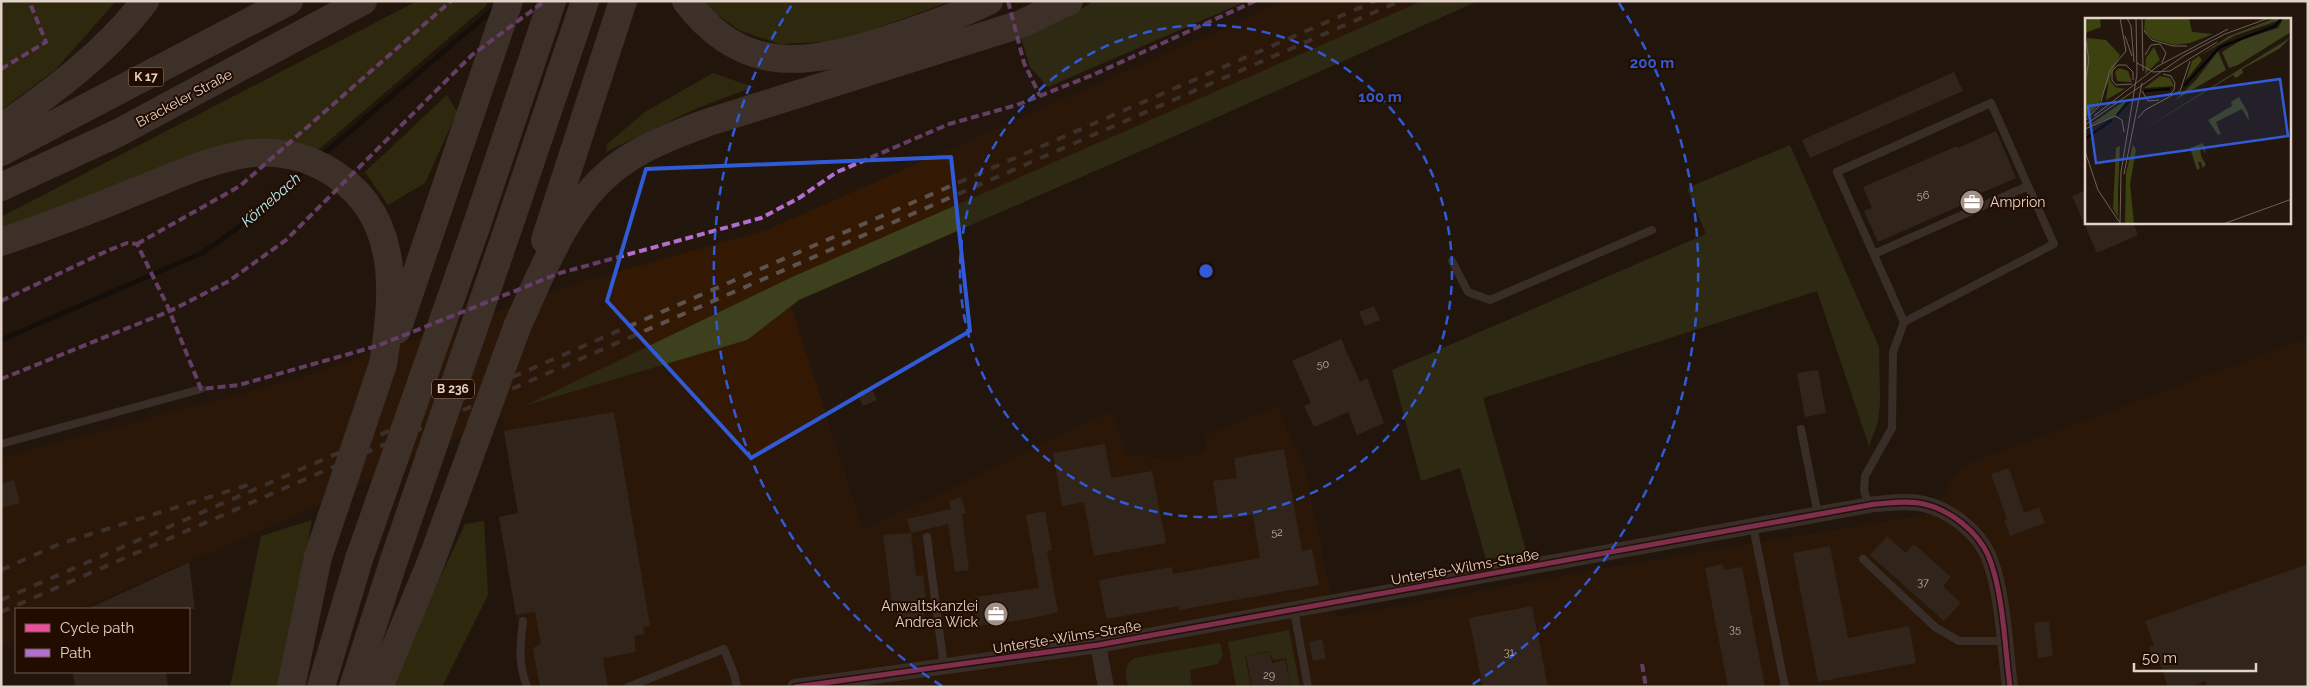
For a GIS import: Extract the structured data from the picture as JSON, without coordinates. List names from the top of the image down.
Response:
{
  "streets": {
    "highway": ["K 17", "Brackeler Straße", "B 236"],
    "street": ["Unterste-Wilms-Straße"]
  },
  "water": ["Körnebach"],
  "places": {
    "office": ["Amprion", "Anwaltskanzlei Andrea Wick"]
  },
  "house_numbers": [
    "56",
    "50",
    "52",
    "37",
    "35",
    "31",
    "29"
  ],
  "legend": ["Cycle path", "Path"],
  "scale_bar": "50 m",
  "rings": ["200 m", "100 m"]
}
